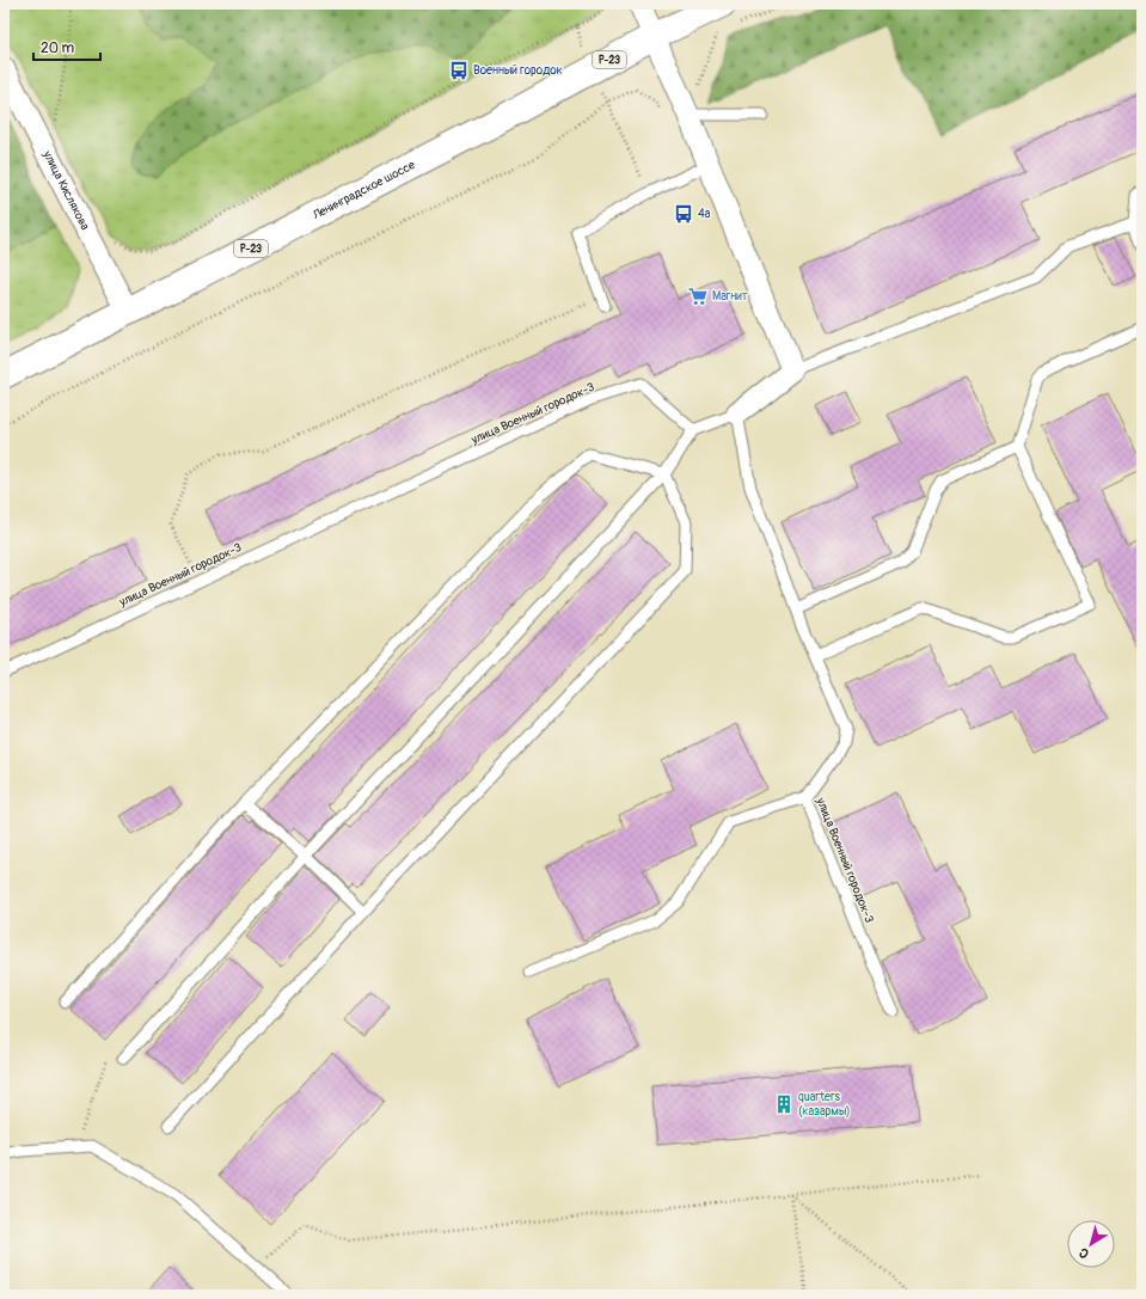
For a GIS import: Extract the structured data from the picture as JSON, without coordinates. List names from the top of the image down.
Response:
{
  "streets": {
    "highway": ["Р-23", "Ленинградское шоссе"],
    "street": ["улица Кислякова"],
    "lane": ["улица Военный городок-3"]
  },
  "crossings": [
    ["улица Кислякова", "Ленинградское шоссе"]
  ],
  "places": {
    "bus stop": ["Военный городок", "4а"],
    "supermarket": ["Магнит"],
    "building": ["quarters (казармы)"]
  },
  "scale_bar": "20 m",
  "north": "bottom left"
}
